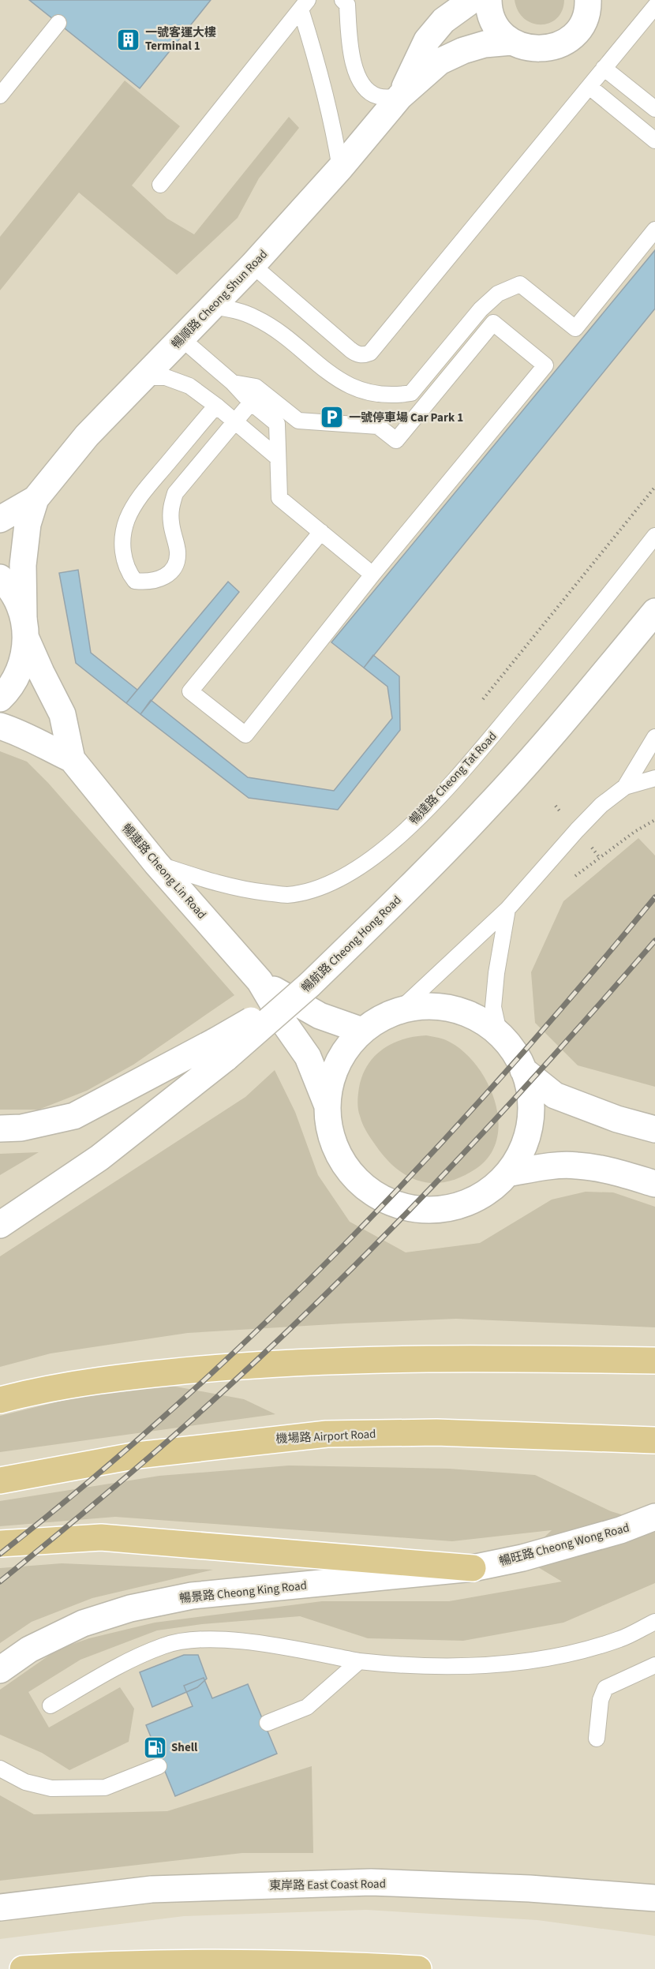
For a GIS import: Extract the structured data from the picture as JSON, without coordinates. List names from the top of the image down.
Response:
{
  "streets": {
    "main road": ["機場路 Airport Road"],
    "street": [
      "暢順路 Cheong Shun Road",
      "暢連路 Cheong Lin Road",
      "暢航路 Cheong Hong Road",
      "暢旺路 Cheong Wong Road",
      "暢景路 Cheong King Road",
      "東岸路 East Coast Road"
    ],
    "lane": ["暢達路 Cheong Tat Road"]
  },
  "crossings": [
    ["暢順路 Cheong Shun Road", "暢連路 Cheong Lin Road"],
    ["暢達路 Cheong Tat Road", "暢連路 Cheong Lin Road"],
    ["暢旺路 Cheong Wong Road", "暢景路 Cheong King Road"]
  ],
  "places": {
    "building": ["一號客運大樓 Terminal 1"],
    "parking": ["一號停車場 Car Park 1"],
    "fuel station": ["Shell"]
  }
}
